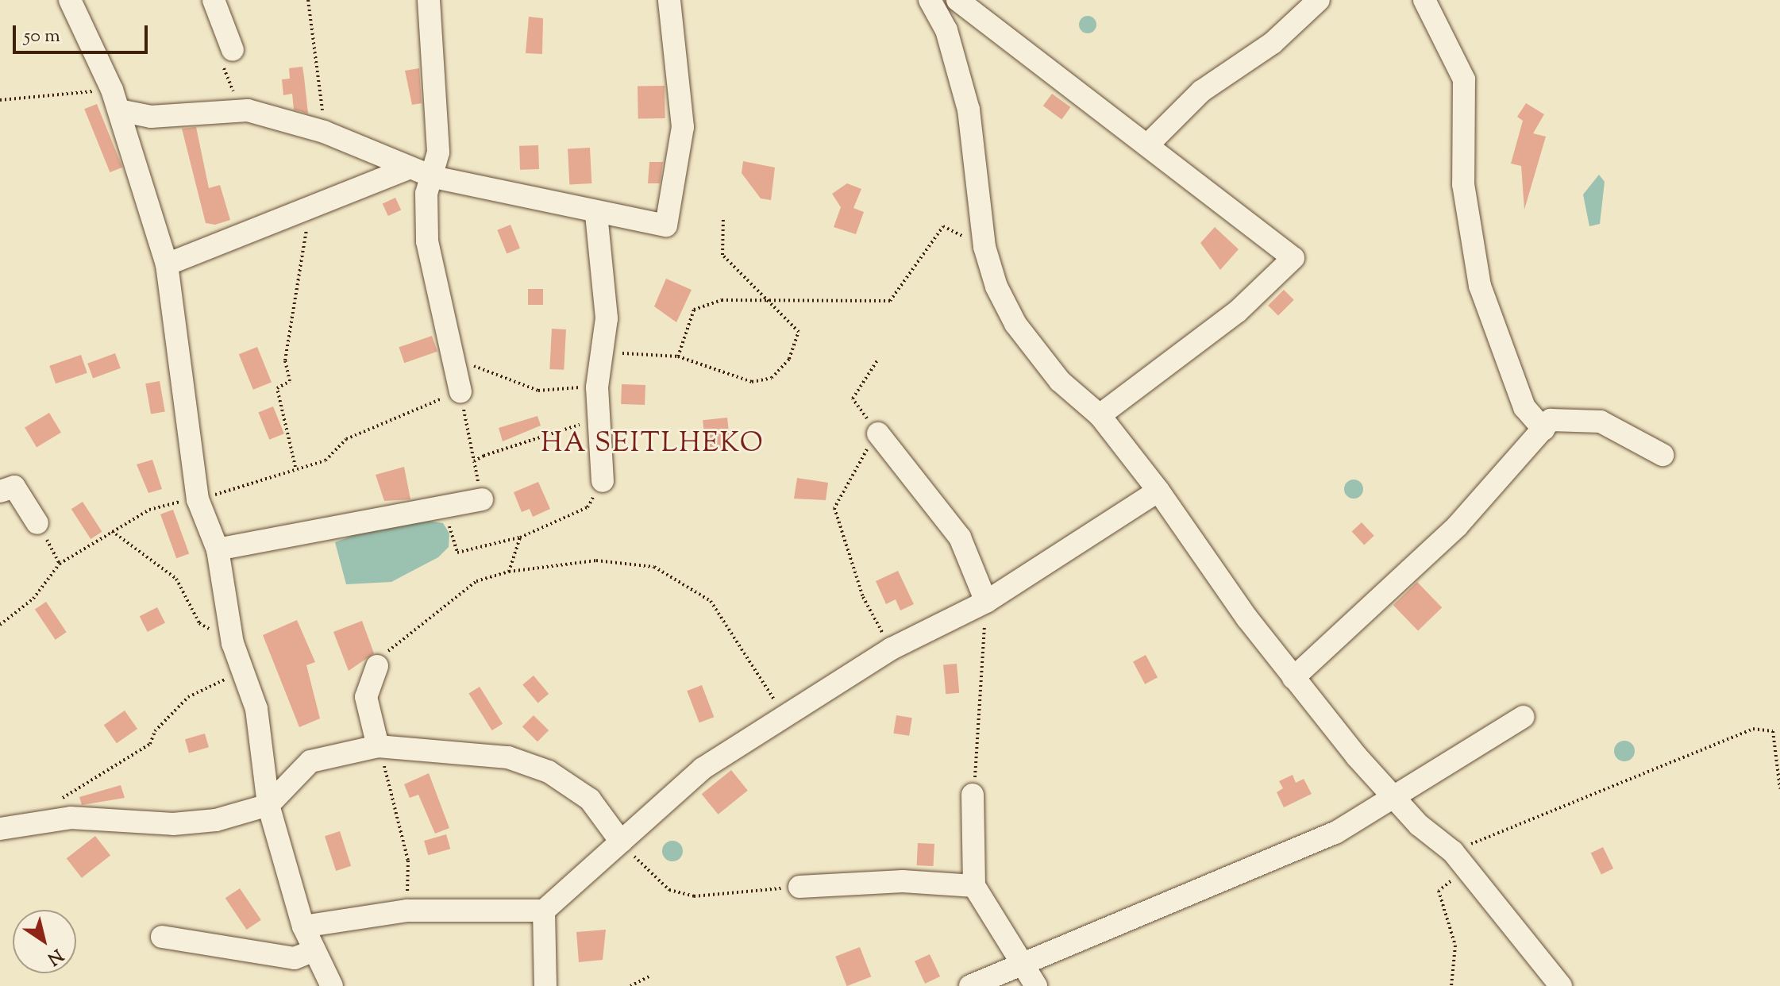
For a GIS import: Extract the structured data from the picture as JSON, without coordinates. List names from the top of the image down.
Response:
{
  "districts": ["HA SEITLHEKO"],
  "scale_bar": "50 m",
  "north": "bottom right"
}
